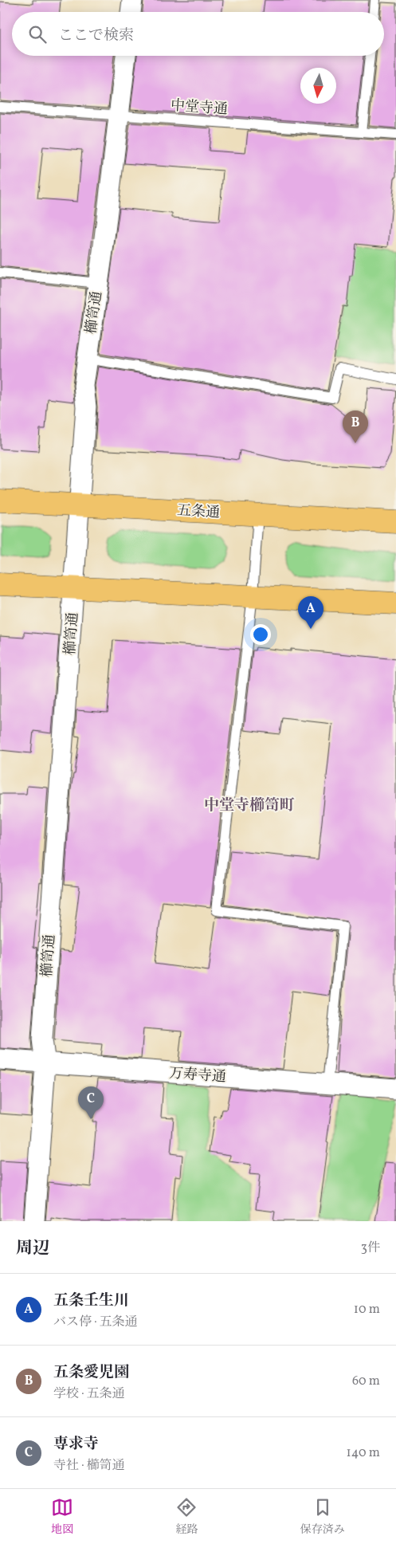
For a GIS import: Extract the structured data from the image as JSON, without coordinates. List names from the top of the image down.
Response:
{
  "streets": {
    "highway": ["五条通"],
    "street": ["櫛笥通", "万寿寺通"],
    "lane": ["中堂寺通"]
  },
  "crossings": [
    ["中堂寺通", "櫛笥通"],
    ["櫛笥通", "五条通"],
    ["櫛笥通", "万寿寺通"]
  ],
  "districts": ["中堂寺櫛笥町"],
  "north": "bottom",
  "page": {
    "search": "ここで検索",
    "pins": ["B", "A", "C"],
    "heading": ["周辺", "3件"],
    "list": [
      {
        "mark": "A",
        "name": "五条壬生川",
        "note": "バス停 · 五条通",
        "value": "10 m"
      },
      {
        "mark": "B",
        "name": "五条愛児園",
        "note": "学校 · 五条通",
        "value": "60 m"
      },
      {
        "mark": "C",
        "name": "専求寺",
        "note": "寺社 · 櫛笥通",
        "value": "140 m"
      }
    ],
    "nav": ["地図", "経路", "保存済み"]
  }
}
